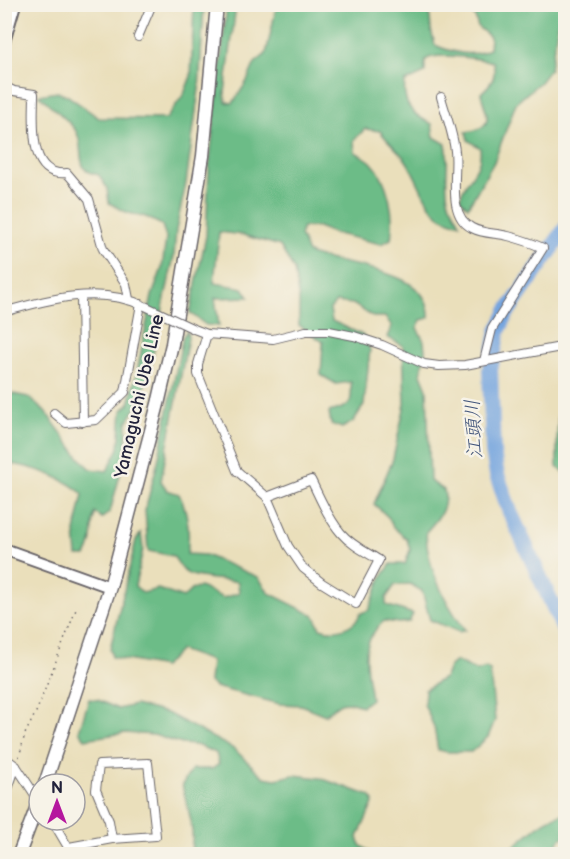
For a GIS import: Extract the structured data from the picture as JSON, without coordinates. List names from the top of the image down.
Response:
{
  "streets": {
    "main road": ["Yamaguchi Ube Line"]
  },
  "water": ["江頭川"],
  "north": "top"
}
